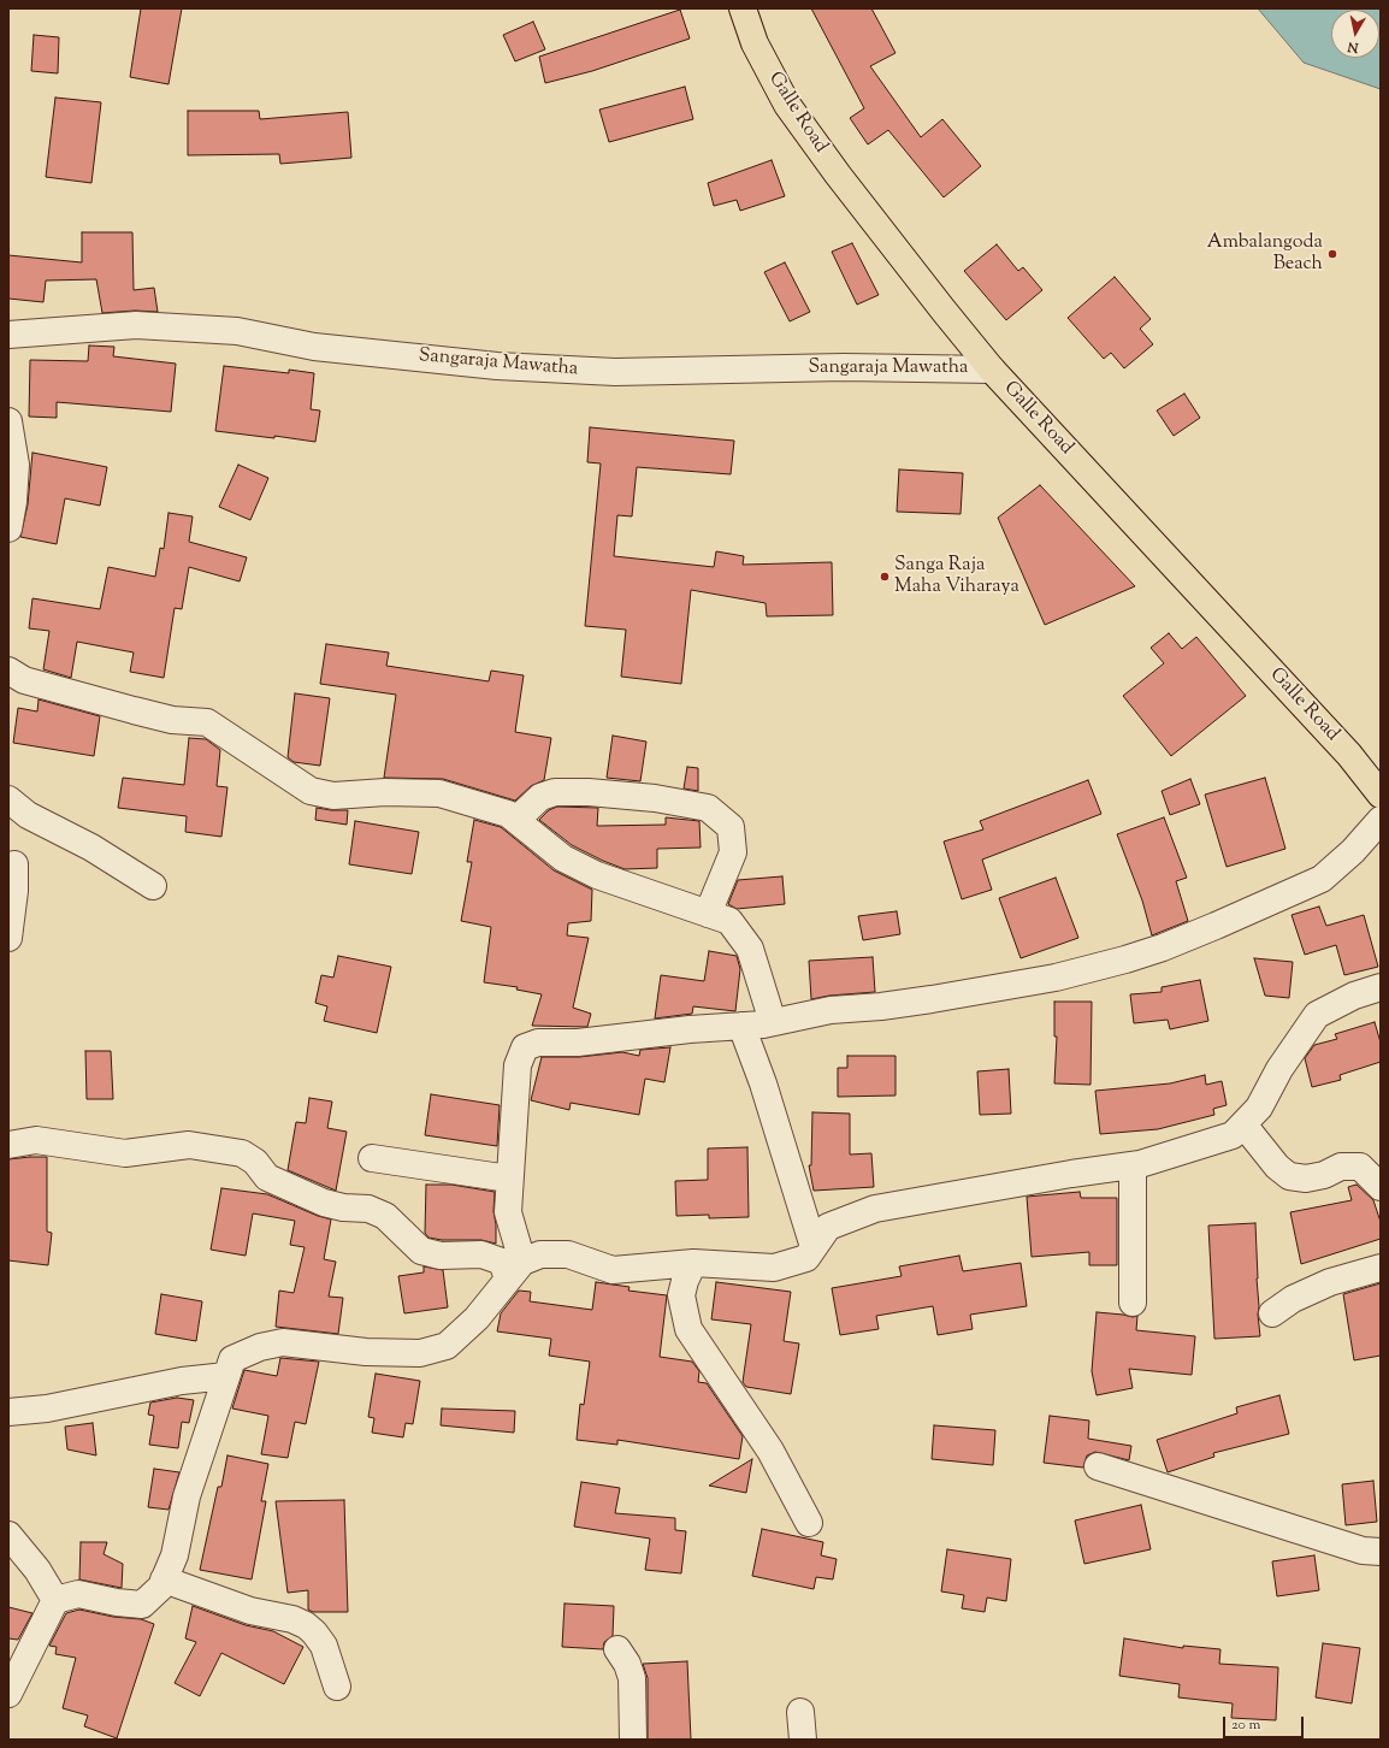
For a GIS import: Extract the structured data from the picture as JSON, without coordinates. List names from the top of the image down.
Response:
{
  "streets": {
    "highway": ["Galle Road"],
    "street": ["Sangaraja Mawatha"]
  },
  "crossings": [
    ["Galle Road", "Sangaraja Mawatha"]
  ],
  "places": ["Ambalangoda Beach", "Sanga Raja Maha Viharaya"],
  "scale_bar": "20 m",
  "north": "bottom"
}
